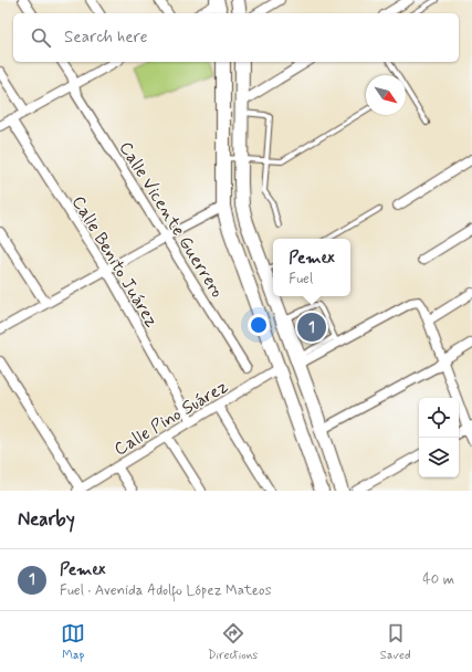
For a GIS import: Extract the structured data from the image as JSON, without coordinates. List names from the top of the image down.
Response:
{
  "streets": {
    "street": ["Calle Vicente Guerrero", "Calle Benito Juárez", "Calle Pino Suárez"]
  },
  "crossings": [
    ["Calle Benito Juárez", "Calle Pino Suárez"]
  ],
  "north": "bottom right",
  "page": {
    "search": "Search here",
    "popup": ["Pemex", "Fuel"],
    "pins": "1",
    "heading": "Nearby",
    "list": [
      {
        "mark": "1",
        "name": "Pemex",
        "note": "Fuel · Avenida Adolfo López Mateos",
        "value": "40 m"
      }
    ],
    "nav": ["Map", "Directions", "Saved"]
  }
}
